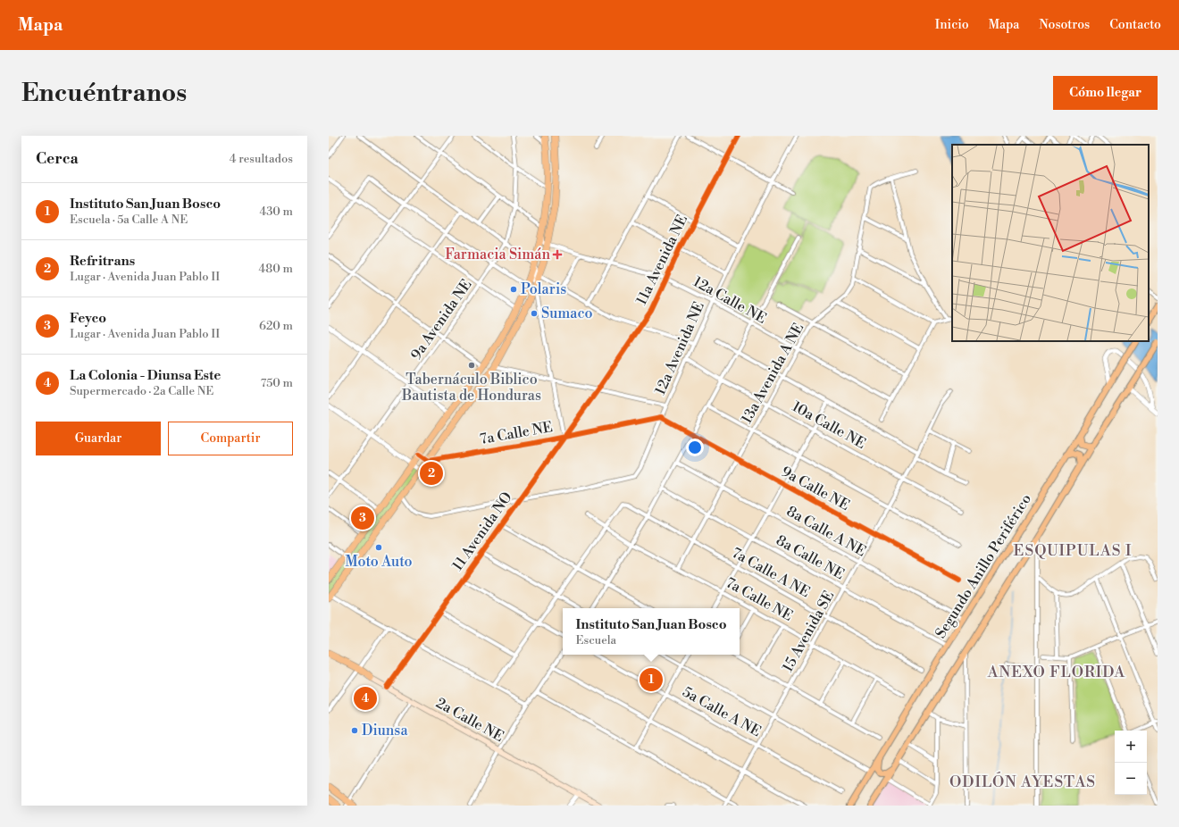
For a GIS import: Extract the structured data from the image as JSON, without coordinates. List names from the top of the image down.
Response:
{
  "streets": {
    "main road": ["Segundo Anillo Periférico", "2a Calle NE"],
    "street": [
      "11a Avenida NE",
      "12a Calle NE",
      "9a Avenida NE",
      "12a Avenida NE",
      "13a Avenida A NE",
      "10a Calle NE",
      "7a Calle NE",
      "9a Calle NE",
      "11 Avenida NO",
      "8a Calle A NE",
      "8a Calle NE",
      "7a Calle A NE",
      "15 Avenida SE",
      "5a Calle A NE"
    ]
  },
  "crossings": [
    ["11a Avenida NE", "12a Calle NE"],
    ["11a Avenida NE", "11 Avenida NO"],
    ["12a Calle NE", "12a Avenida NE"],
    ["12a Calle NE", "13a Avenida A NE"],
    ["12a Avenida NE", "10a Calle NE"],
    ["12a Avenida NE", "7a Calle NE"],
    ["12a Avenida NE", "9a Calle NE"],
    ["12a Avenida NE", "11 Avenida NO"],
    ["13a Avenida A NE", "10a Calle NE"],
    ["13a Avenida A NE", "7a Calle NE"],
    ["13a Avenida A NE", "9a Calle NE"],
    ["13a Avenida A NE", "8a Calle A NE"],
    ["13a Avenida A NE", "8a Calle NE"],
    ["13a Avenida A NE", "7a Calle A NE"],
    ["10a Calle NE", "15 Avenida SE"],
    ["7a Calle NE", "9a Calle NE"],
    ["7a Calle NE", "11 Avenida NO"],
    ["7a Calle NE", "7a Calle A NE"],
    ["7a Calle NE", "15 Avenida SE"],
    ["9a Calle NE", "15 Avenida SE"],
    ["11 Avenida NO", "2a Calle NE"],
    ["8a Calle A NE", "Segundo Anillo Periférico"],
    ["8a Calle A NE", "15 Avenida SE"],
    ["8a Calle NE", "Segundo Anillo Periférico"],
    ["8a Calle NE", "15 Avenida SE"],
    ["7a Calle A NE", "15 Avenida SE"],
    ["15 Avenida SE", "5a Calle A NE"]
  ],
  "districts": ["ESQUIPULAS I", "ANEXO FLORIDA", "ODILÓN AYESTAS"],
  "places": {
    "health": ["Farmacia Simán"],
    "other": [
      "Polaris",
      "Sumaco",
      "Tabernáculo Biblico Bautista de Honduras",
      "Moto Auto",
      "Diunsa"
    ]
  },
  "page": {
    "header": "Mapa",
    "nav": [
      "Inicio",
      "Mapa",
      "Nosotros",
      "Contacto"
    ],
    "buttons": [
      "Cómo llegar",
      ["Guardar", "Compartir"]
    ],
    "title": "Encuéntranos",
    "heading": ["Cerca", "4 resultados"],
    "list": [
      {
        "mark": "1",
        "name": "Instituto San Juan Bosco",
        "note": "Escuela · 5a Calle A NE",
        "value": "430 m"
      },
      {
        "mark": "2",
        "name": "Refritrans",
        "note": "Lugar · Avenida Juan Pablo II",
        "value": "480 m"
      },
      {
        "mark": "3",
        "name": "Feyco",
        "note": "Lugar · Avenida Juan Pablo II",
        "value": "620 m"
      },
      {
        "mark": "4",
        "name": "La Colonia - Diunsa Este",
        "note": "Supermercado · 2a Calle NE",
        "value": "750 m"
      }
    ],
    "pins": [
      "2",
      "3",
      "1",
      "4"
    ],
    "popup": ["Instituto San Juan Bosco", "Escuela"],
    "map_buttons": ["+", "−"]
  }
}
